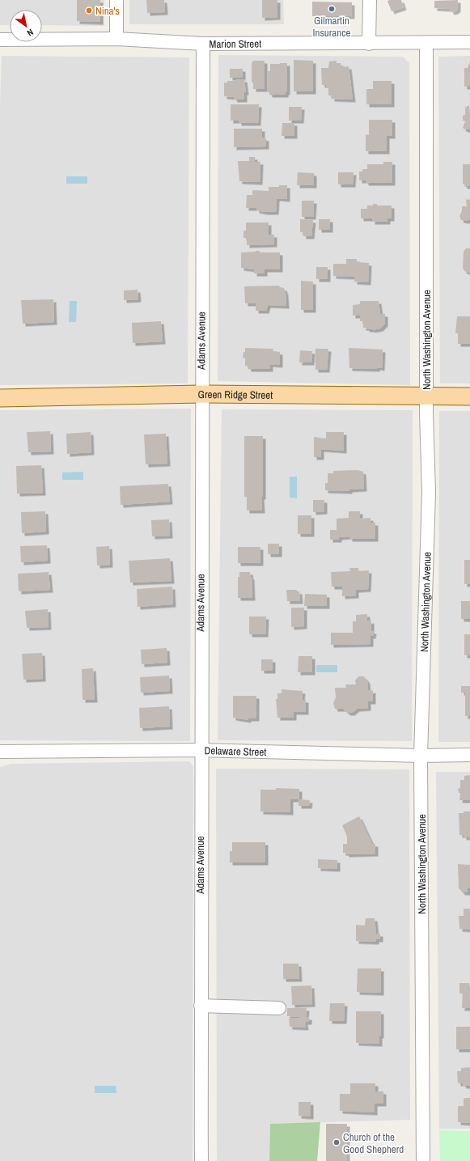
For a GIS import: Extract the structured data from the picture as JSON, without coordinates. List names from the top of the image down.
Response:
{
  "streets": {
    "main road": ["Green Ridge Street"],
    "street": [
      "Marion Street",
      "North Washington Avenue",
      "Adams Avenue",
      "Delaware Street"
    ]
  },
  "crossings": [
    ["Marion Street", "North Washington Avenue"],
    ["Marion Street", "Adams Avenue"],
    ["North Washington Avenue", "Green Ridge Street"],
    ["North Washington Avenue", "Delaware Street"],
    ["Adams Avenue", "Green Ridge Street"],
    ["Adams Avenue", "Delaware Street"]
  ],
  "places": ["Gilmartin Insurance", "Nina's", "Church of the Good Shepherd"],
  "north": "bottom right"
}
